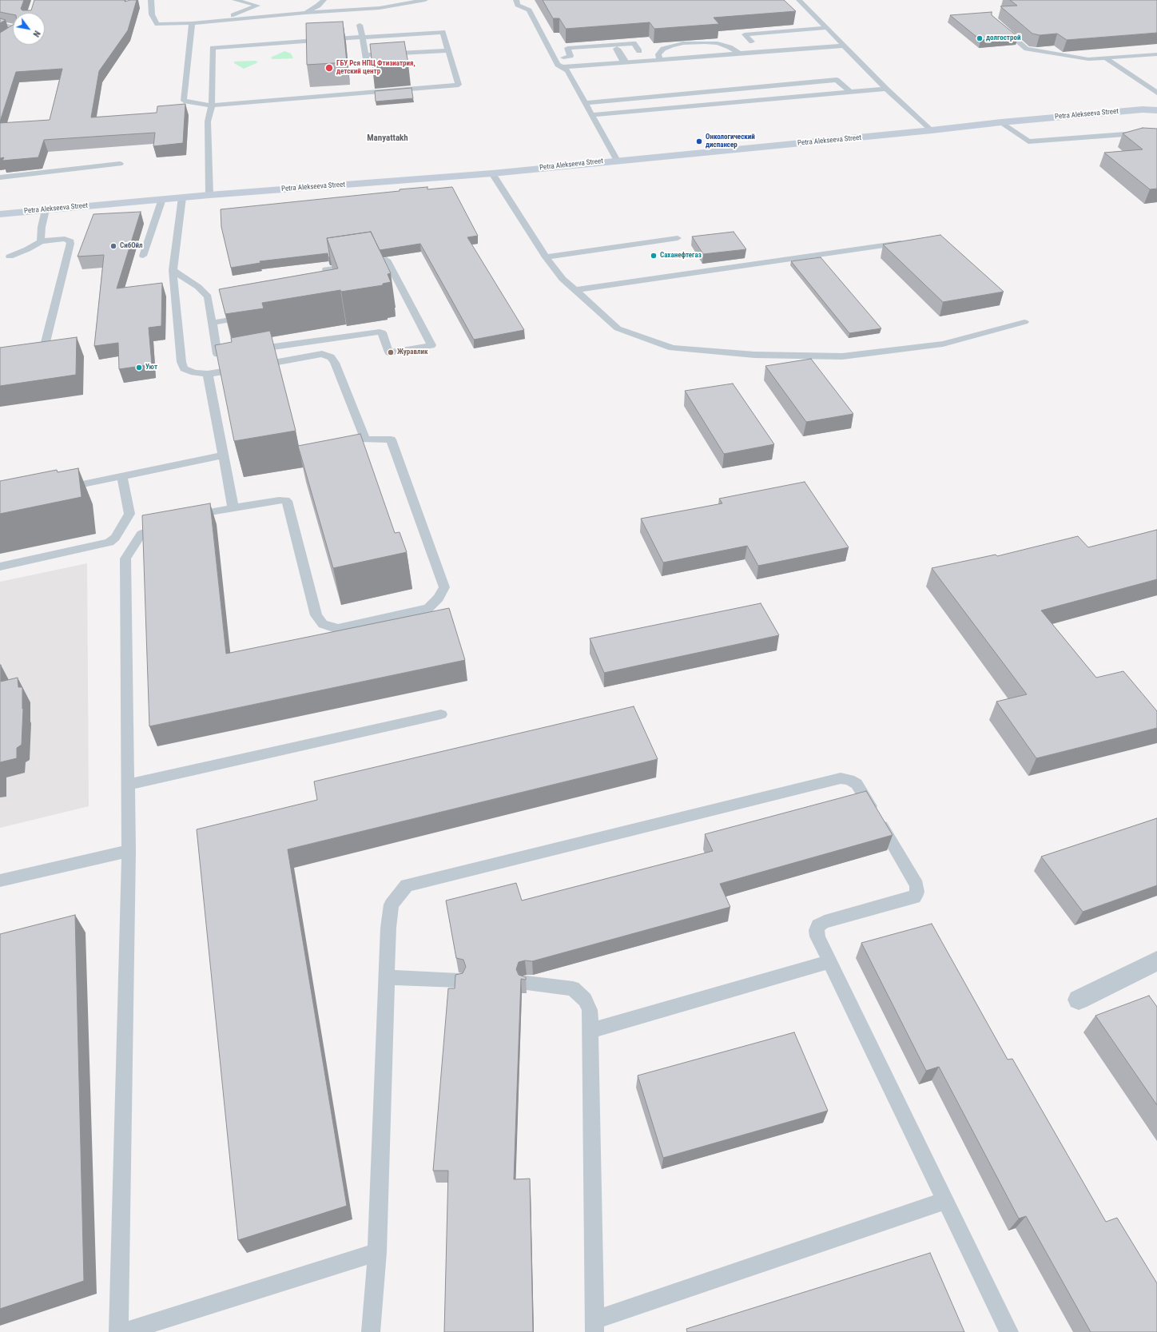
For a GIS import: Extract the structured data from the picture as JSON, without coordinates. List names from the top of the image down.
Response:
{
  "streets": {
    "street": ["Petra Alekseeva Street"]
  },
  "districts": ["Manyattakh"],
  "places": [
    "долгострой",
    "ГБУ Рся НПЦ Фтизиатрия, детский центр",
    "Онкологический диспансер",
    "СибОйл",
    "Саханефтегаз",
    "Журавлик",
    "Уют"
  ],
  "north": "bottom right"
}
